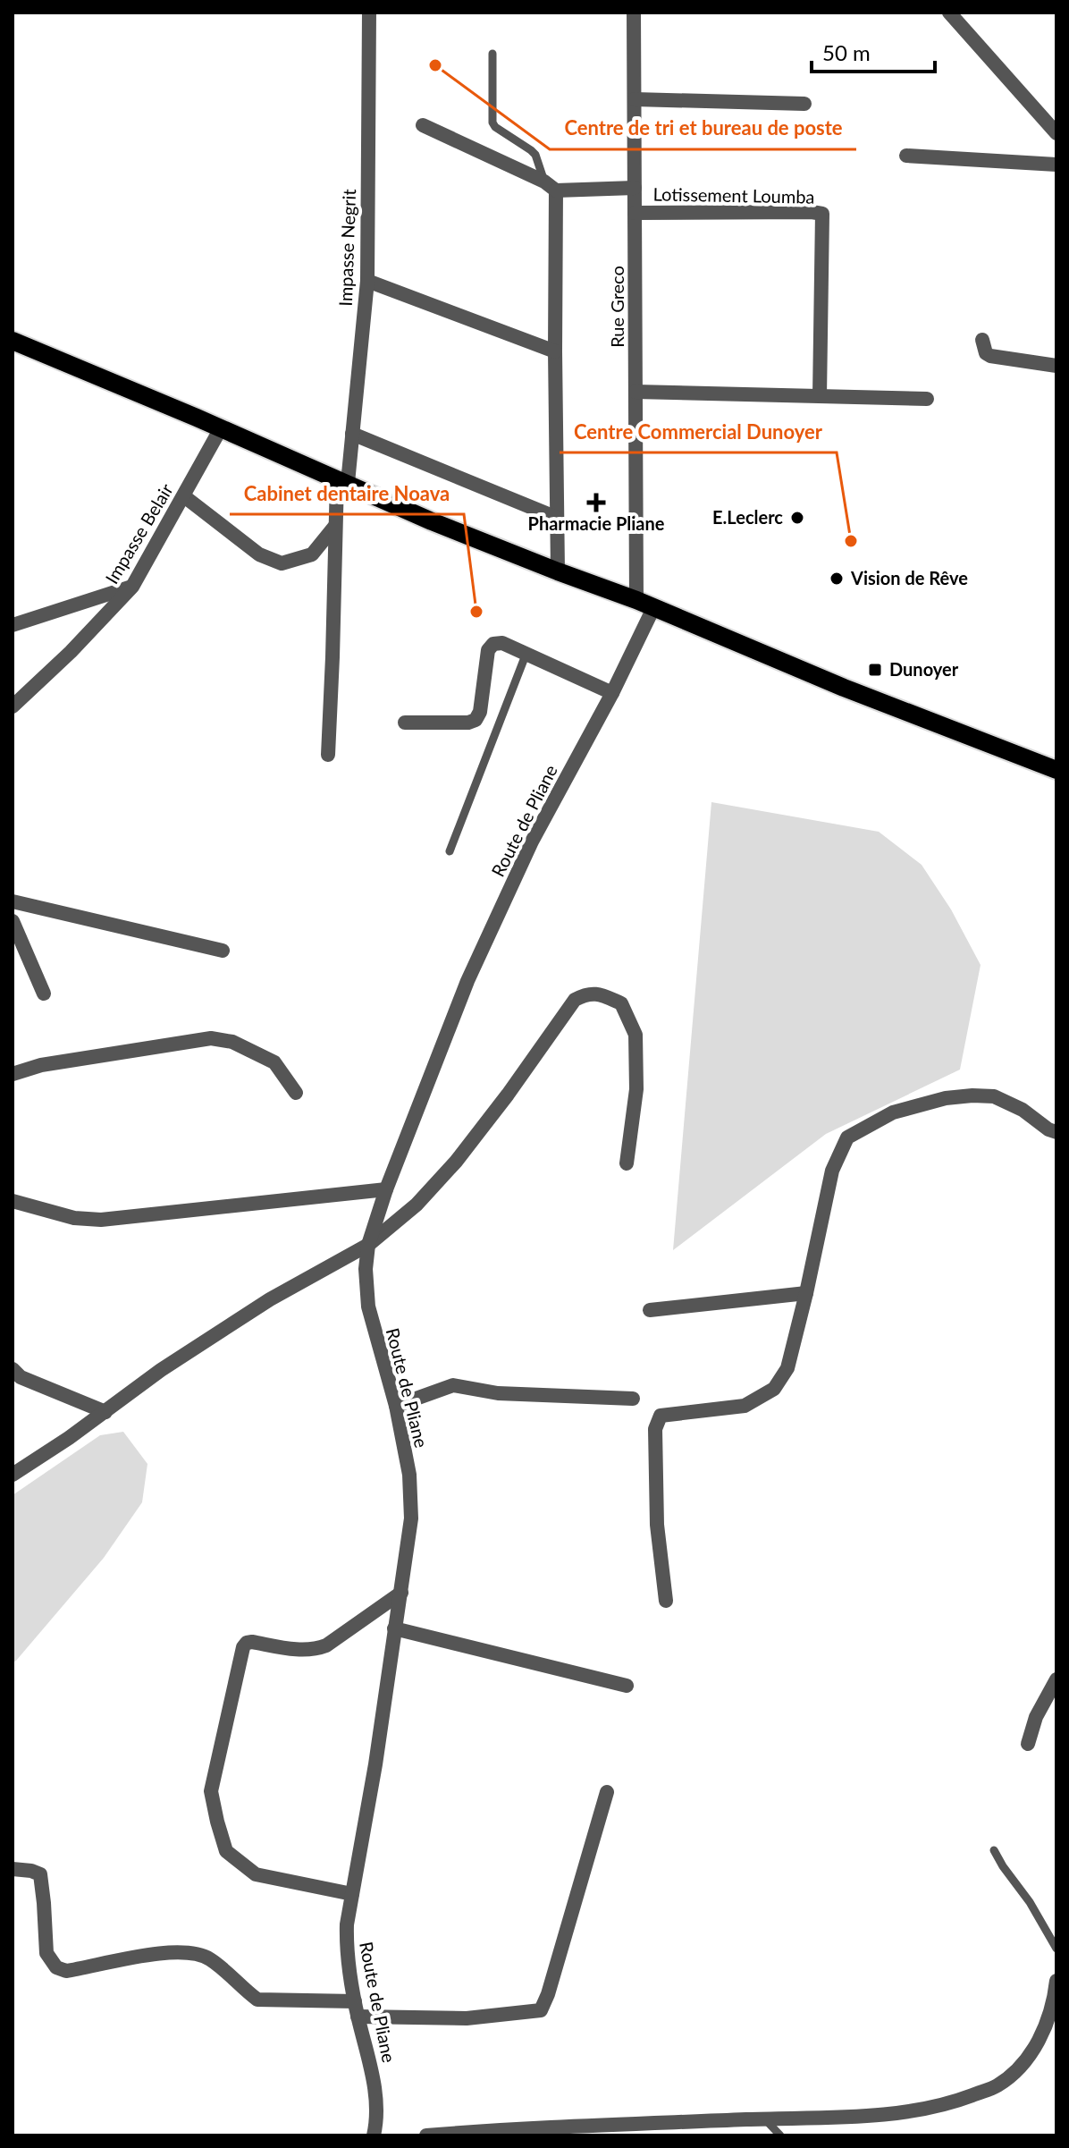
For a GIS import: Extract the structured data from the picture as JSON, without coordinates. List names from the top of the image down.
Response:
{
  "streets": {
    "street": [
      "Lotissement Loumba",
      "Impasse Negrit",
      "Rue Greco",
      "Impasse Belair",
      "Route de Pliane"
    ]
  },
  "crossings": [
    ["Lotissement Loumba", "Rue Greco"],
    ["Rue Greco", "Route de Pliane"]
  ],
  "places": {
    "other": [
      "Centre de tri et bureau de poste",
      "E.Leclerc",
      "Centre Commercial Dunoyer",
      "Vision de Rêve",
      "Cabinet dentaire Noava"
    ],
    "health": ["Pharmacie Pliane"],
    "transit": ["Dunoyer"]
  },
  "scale_bar": "50 m"
}
